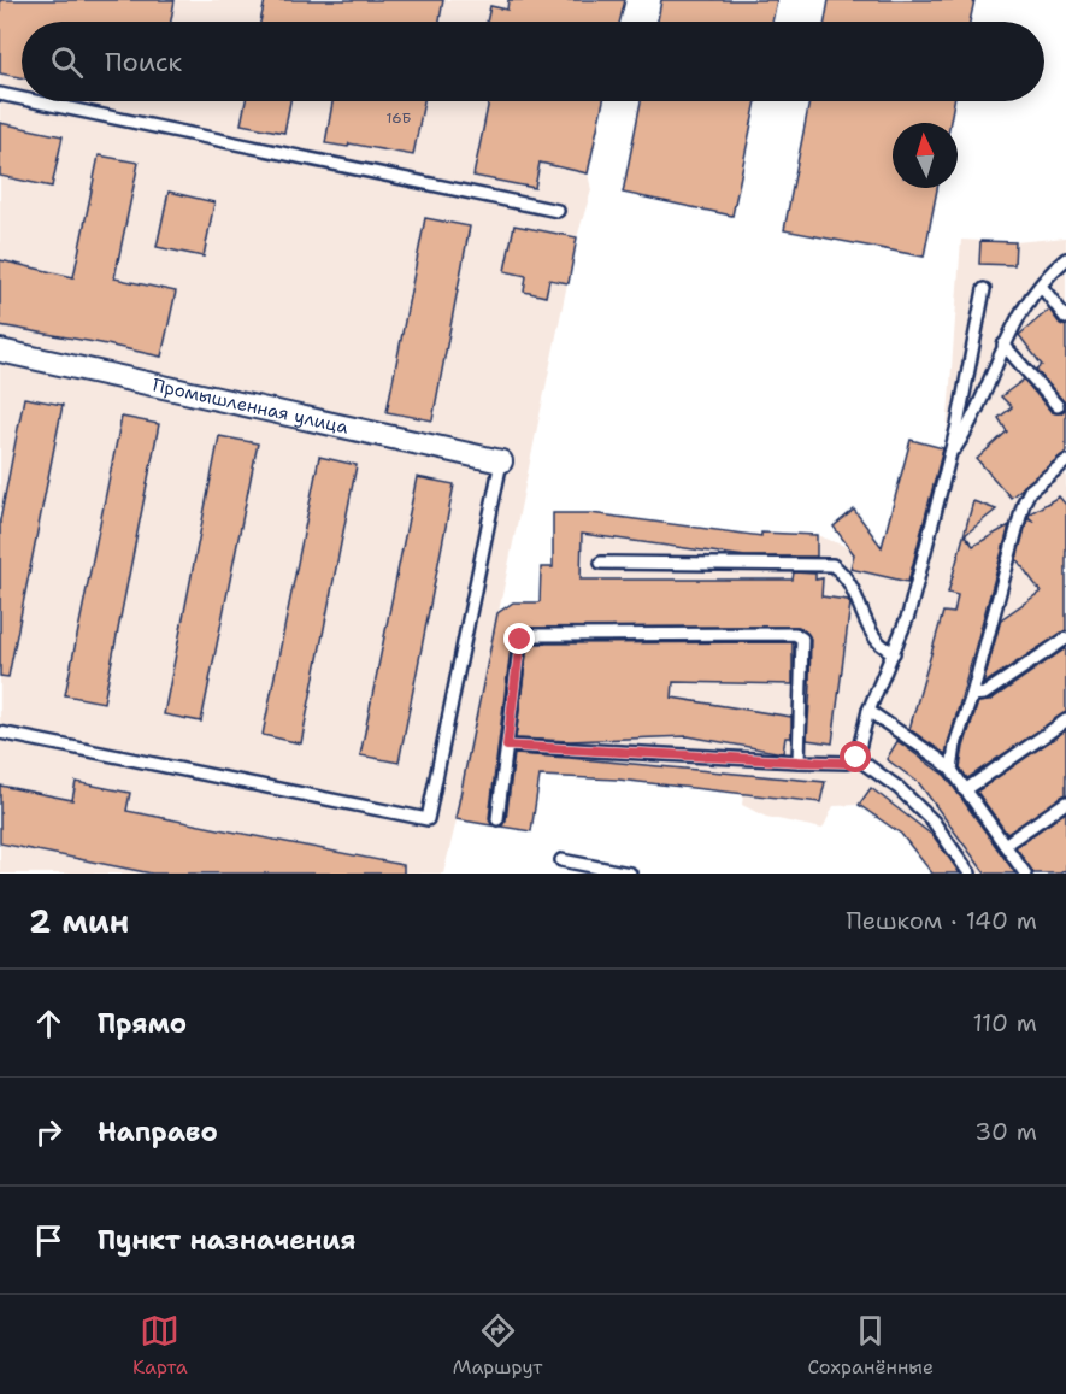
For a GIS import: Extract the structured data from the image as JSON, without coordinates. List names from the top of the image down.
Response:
{
  "streets": {
    "street": ["Промышленная улица"]
  },
  "house_numbers": ["16Б"],
  "north": "top",
  "page": {
    "search": "Поиск",
    "heading": ["2 мин", "Пешком · 140 m"],
    "list": [
      ["Прямо", "110 m"],
      ["Направо", "30 m"],
      "Пункт назначения"
    ],
    "nav": ["Карта", "Маршрут", "Сохранённые"]
  }
}
